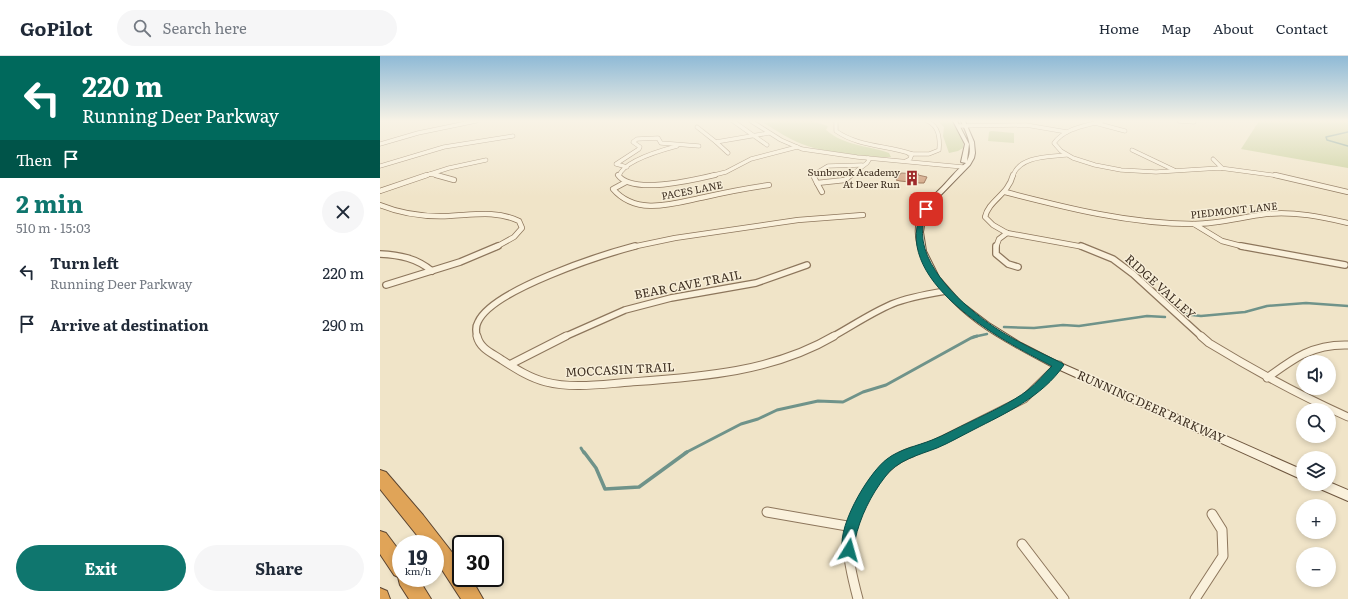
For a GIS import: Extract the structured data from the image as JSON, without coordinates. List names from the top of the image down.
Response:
{
  "streets": {
    "street": [
      "PACES LANE",
      "PIEDMONT LANE",
      "BEAR CAVE TRAIL",
      "RIDGE VALLEY",
      "MOCCASIN TRAIL",
      "RUNNING DEER PARKWAY"
    ]
  },
  "crossings": [
    ["PIEDMONT LANE", "RIDGE VALLEY"],
    ["BEAR CAVE TRAIL", "MOCCASIN TRAIL"],
    ["MOCCASIN TRAIL", "RUNNING DEER PARKWAY"]
  ],
  "places": {
    "building": ["Sunbrook Academy At Deer Run"]
  },
  "page": {
    "header": "GoPilot",
    "search": "Search here",
    "nav": [
      "Home",
      "Map",
      "About",
      "Contact"
    ],
    "turn": ["220 m", "Running Deer Parkway"],
    "then": "Then",
    "heading": ["2 min", "510 m · 15:03"],
    "list": [
      {
        "name": "Turn left",
        "note": "Running Deer Parkway",
        "value": "220 m"
      },
      {
        "name": "Arrive at destination",
        "value": "290 m"
      }
    ],
    "map_buttons": ["+", "−"],
    "speed": "19 km/h",
    "limit": "30",
    "buttons": ["Exit", "Share"]
  }
}
